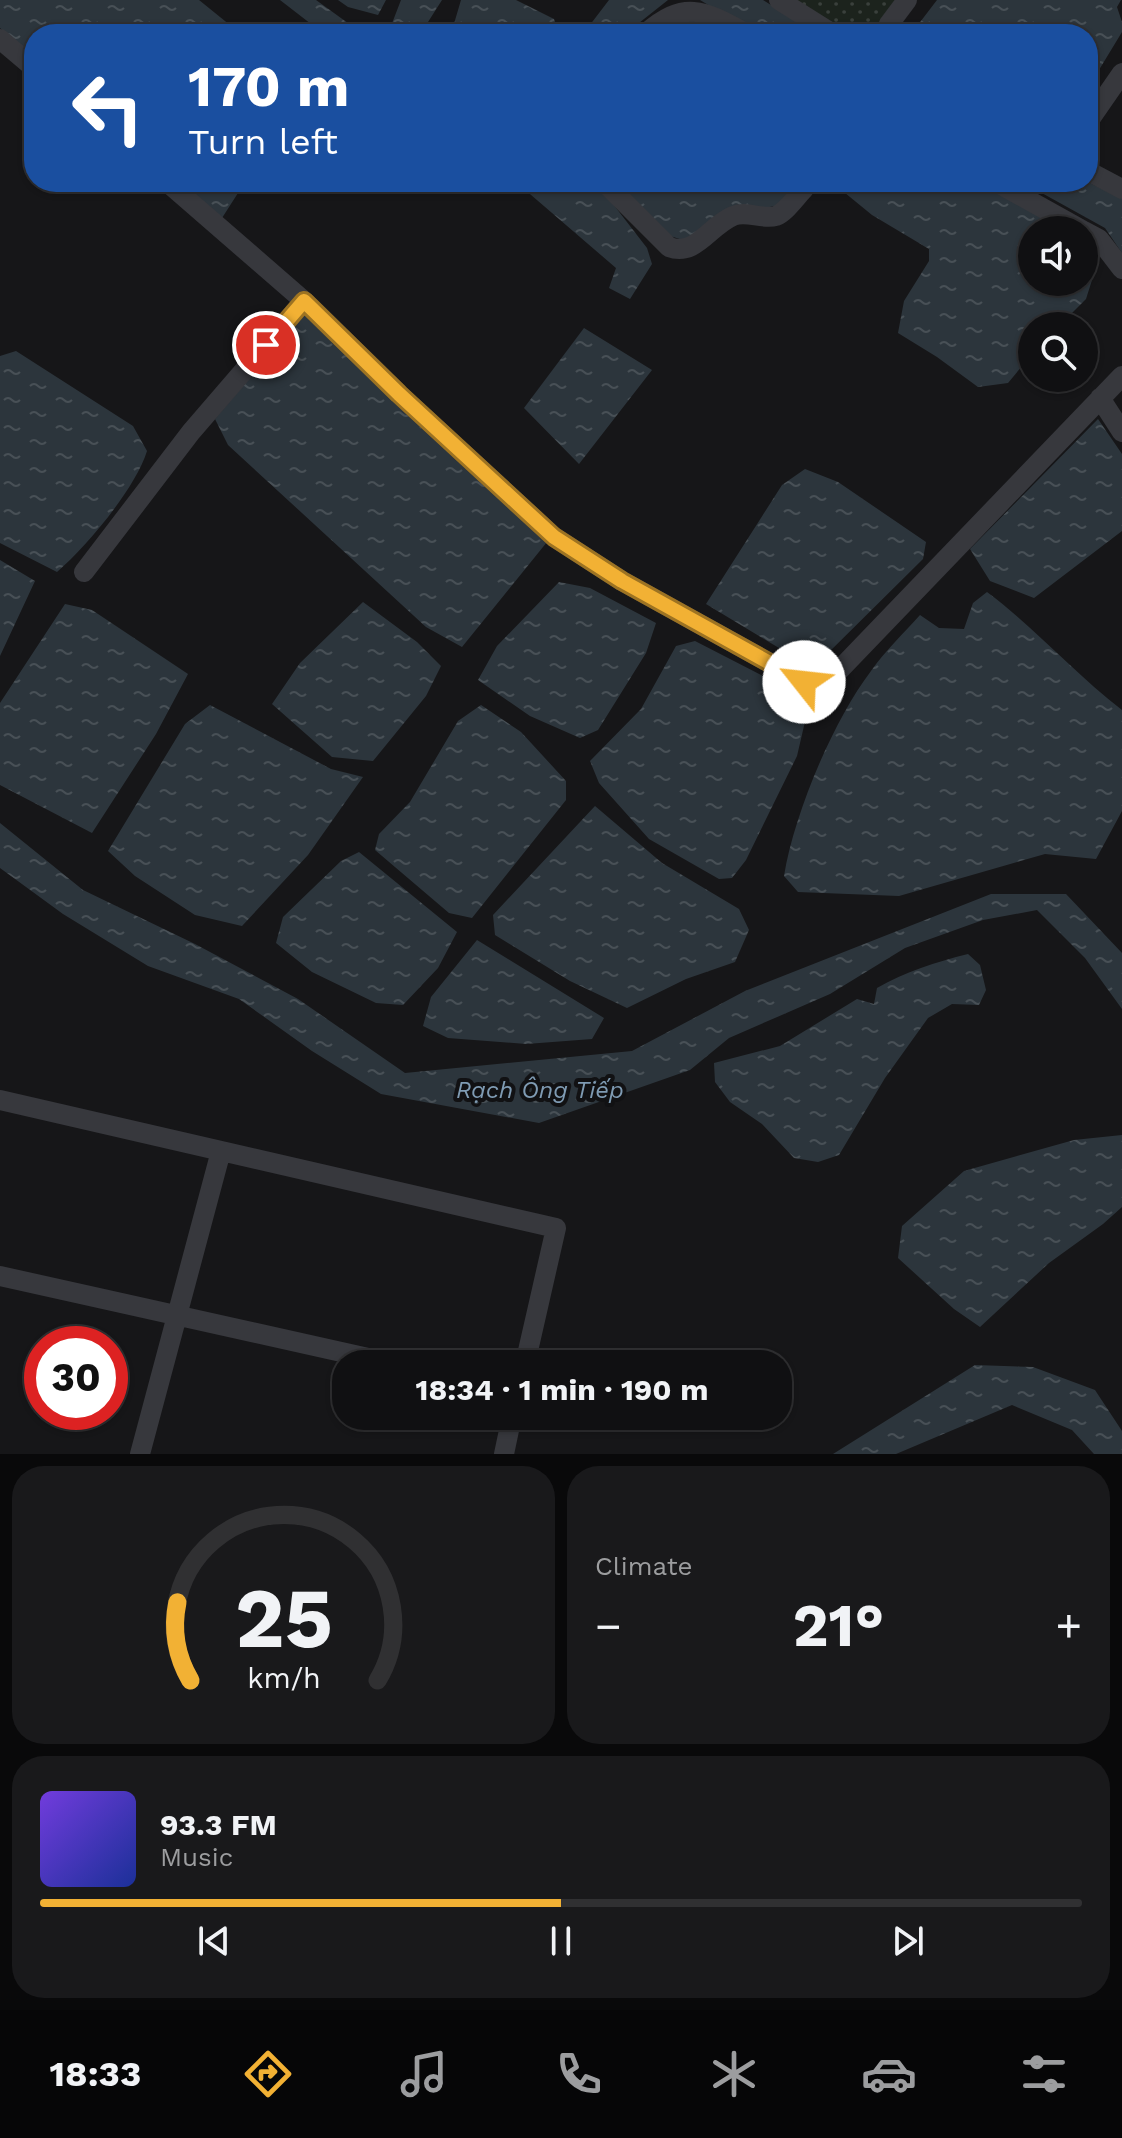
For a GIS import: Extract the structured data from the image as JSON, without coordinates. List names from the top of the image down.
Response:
{
  "water": ["Rạch Ông Tiếp"],
  "page": {
    "turn": ["170 m", "Turn left"],
    "limit": "30",
    "trip": "18:34 · 1 min · 190 m",
    "tile": "Climate",
    "heat": ["−", "21°", "+"],
    "song": ["93.3 FM", "Music"],
    "tabs": "18:33",
    "gauge": ["25", "km/h"]
  }
}
